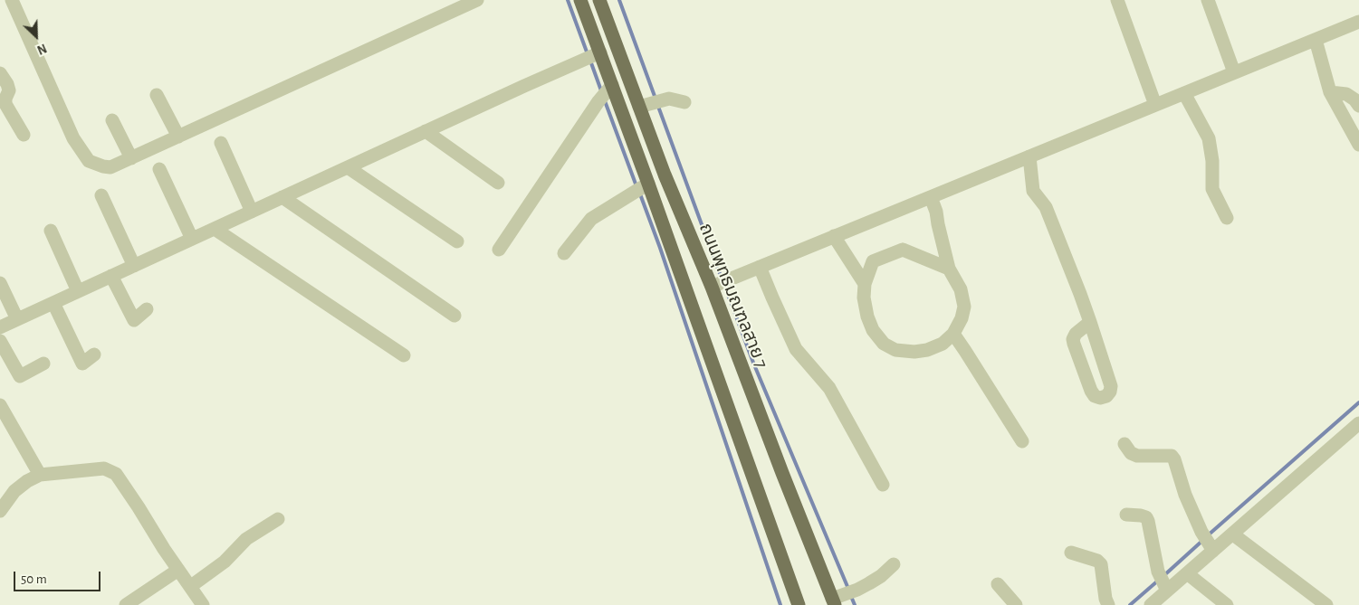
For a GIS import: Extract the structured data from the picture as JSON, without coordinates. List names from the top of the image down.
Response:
{
  "streets": {
    "main road": ["ถนนพุทธมณฑลสาย 7"]
  },
  "scale_bar": "50 m",
  "north": "bottom right"
}
